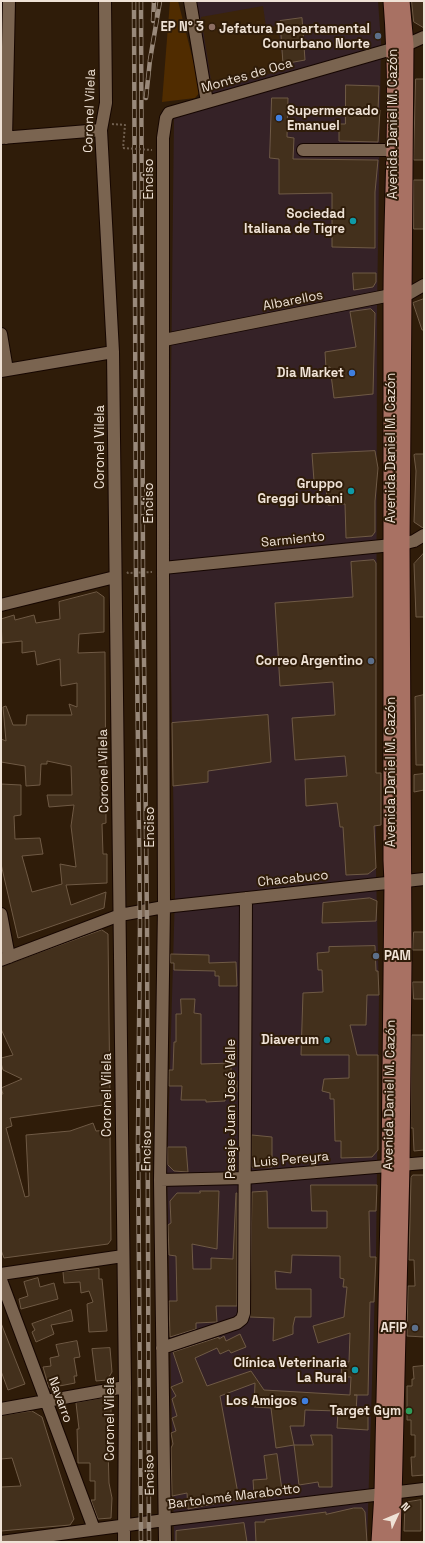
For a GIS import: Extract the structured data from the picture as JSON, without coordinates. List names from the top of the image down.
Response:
{
  "streets": {
    "main road": ["Avenida Daniel M. Cazón"],
    "street": [
      "Montes de Oca",
      "Coronel Vilela",
      "Enciso",
      "Albarellos",
      "Sarmiento",
      "Chacabuco",
      "Pasaje Juan José Valle",
      "Luis Pereyra",
      "Navarro",
      "Bartolomé Marabotto"
    ]
  },
  "crossings": [
    ["Montes de Oca", "Avenida Daniel M. Cazón"],
    ["Montes de Oca", "Enciso"],
    ["Coronel Vilela", "Chacabuco"],
    ["Coronel Vilela", "Bartolomé Marabotto"],
    ["Avenida Daniel M. Cazón", "Albarellos"],
    ["Avenida Daniel M. Cazón", "Sarmiento"],
    ["Avenida Daniel M. Cazón", "Chacabuco"],
    ["Avenida Daniel M. Cazón", "Luis Pereyra"],
    ["Avenida Daniel M. Cazón", "Bartolomé Marabotto"],
    ["Enciso", "Albarellos"],
    ["Enciso", "Sarmiento"],
    ["Enciso", "Chacabuco"],
    ["Enciso", "Pasaje Juan José Valle"],
    ["Enciso", "Luis Pereyra"],
    ["Enciso", "Bartolomé Marabotto"],
    ["Chacabuco", "Pasaje Juan José Valle"],
    ["Pasaje Juan José Valle", "Luis Pereyra"],
    ["Navarro", "Bartolomé Marabotto"]
  ],
  "places": [
    "EP N° 3",
    "Jefatura Departamental Conurbano Norte",
    "Supermercado Emanuel",
    "Sociedad Italiana de Tigre",
    "Dia Market",
    "Gruppo Greggi Urbani",
    "Correo Argentino",
    "PAM",
    "Diaverum",
    "AFIP",
    "Clínica Veterinaria La Rural",
    "Los Amigos",
    "Target Gym"
  ],
  "north": "top right"
}
